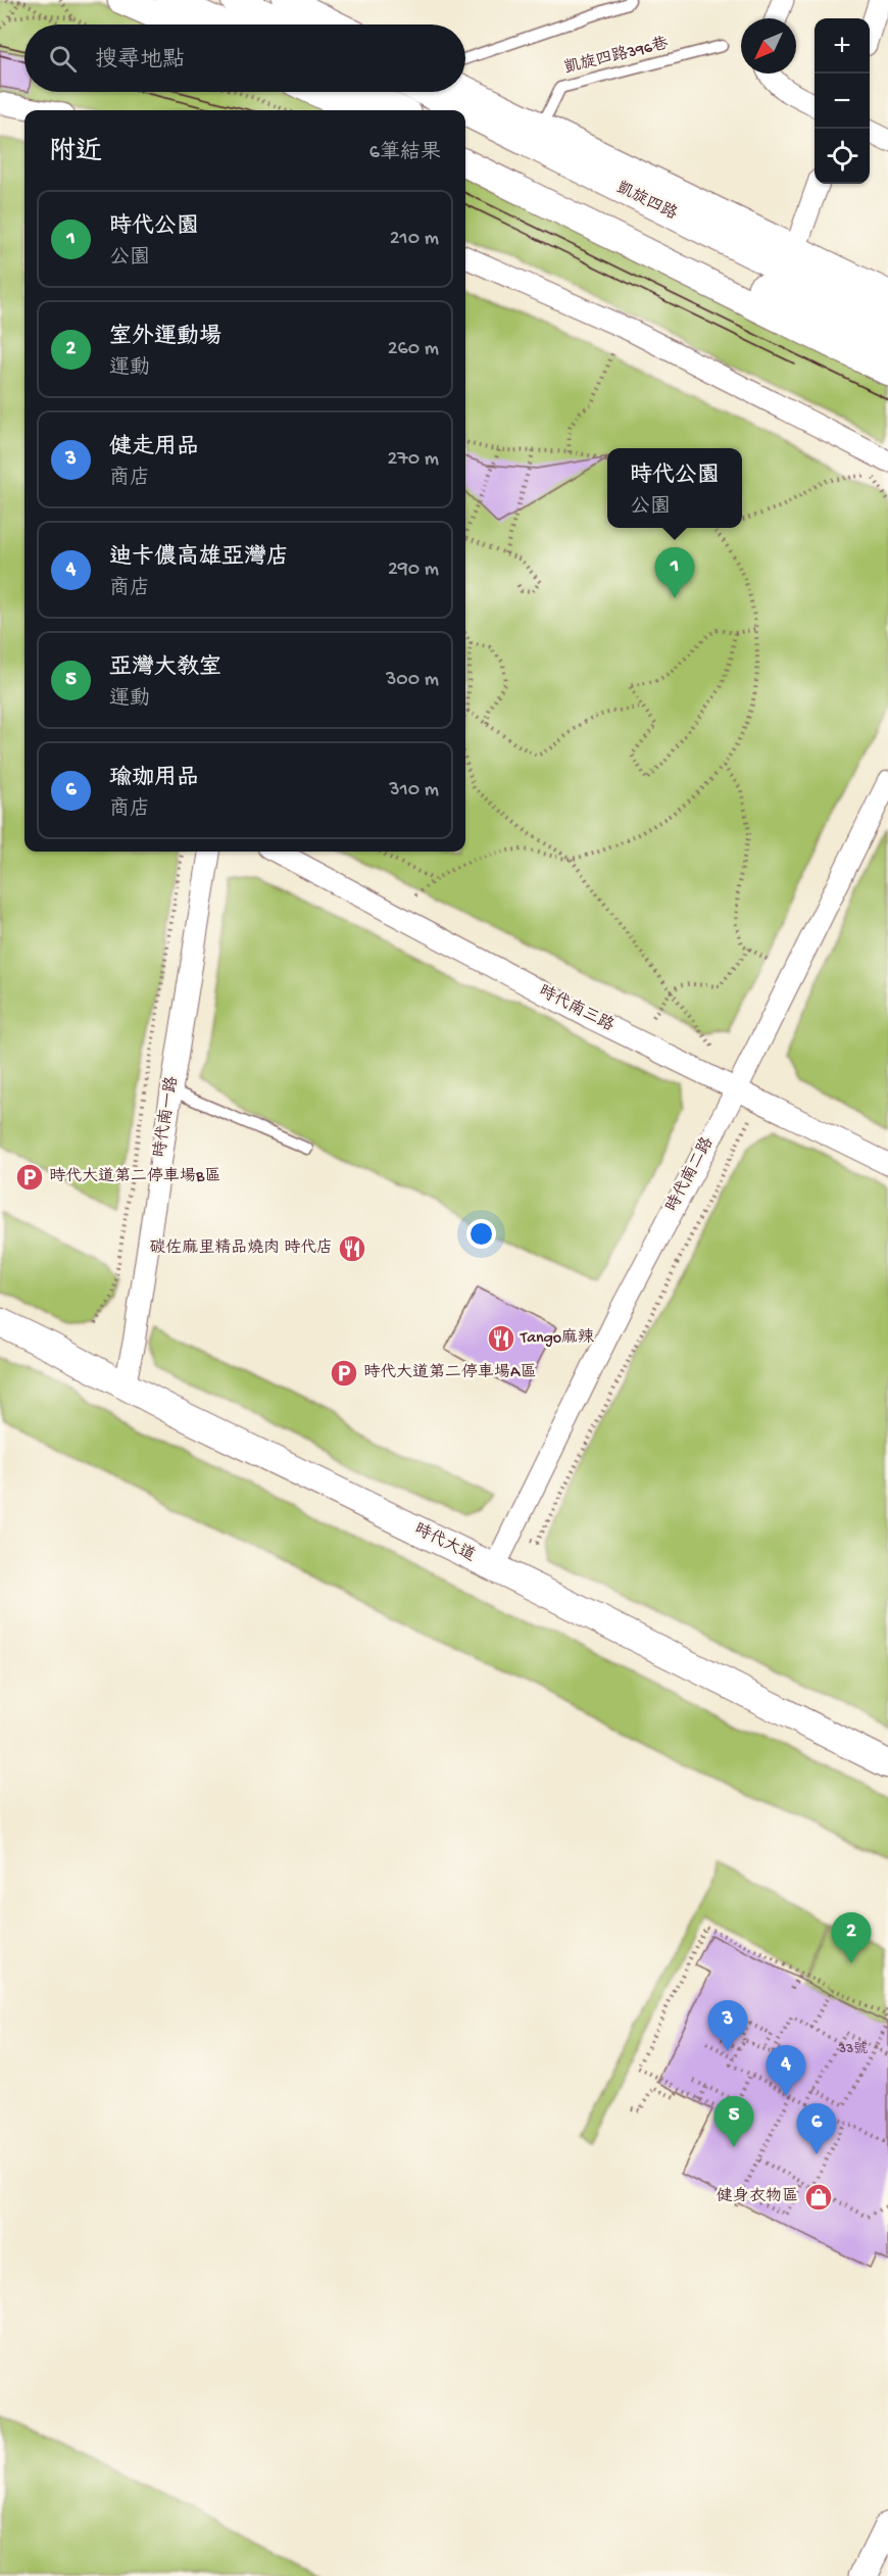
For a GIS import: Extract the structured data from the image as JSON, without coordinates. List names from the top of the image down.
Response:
{
  "streets": {
    "street": [
      "凱旋四路",
      "時代南三路",
      "時代南一路",
      "時代南二路",
      "時代大道"
    ],
    "lane": ["凱旋四路396巷"]
  },
  "crossings": [
    ["凱旋四路396巷", "凱旋四路"],
    ["時代南三路", "時代南二路"],
    ["時代南一路", "時代大道"],
    ["時代南二路", "時代大道"]
  ],
  "places": {
    "parking": ["時代大道第二停車場B區", "時代大道第二停車場A區"],
    "restaurant": ["碳佐麻里精品燒肉 時代店", "Tango麻辣"],
    "shop": ["健身衣物區"]
  },
  "house_numbers": ["33號"],
  "north": "bottom left",
  "page": {
    "map_buttons": ["+", "−"],
    "search": "搜尋地點",
    "heading": ["附近", "6筆結果"],
    "list": [
      {
        "mark": "1",
        "name": "時代公園",
        "note": "公園",
        "value": "210 m"
      },
      {
        "mark": "2",
        "name": "室外運動場",
        "note": "運動",
        "value": "260 m"
      },
      {
        "mark": "3",
        "name": "健走用品",
        "note": "商店",
        "value": "270 m"
      },
      {
        "mark": "4",
        "name": "迪卡儂高雄亞灣店",
        "note": "商店",
        "value": "290 m"
      },
      {
        "mark": "5",
        "name": "亞灣大教室",
        "note": "運動",
        "value": "300 m"
      },
      {
        "mark": "6",
        "name": "瑜珈用品",
        "note": "商店",
        "value": "310 m"
      }
    ],
    "popup": ["時代公園", "公園"],
    "pins": [
      "1",
      "2",
      "3",
      "4",
      "5",
      "6"
    ]
  }
}
